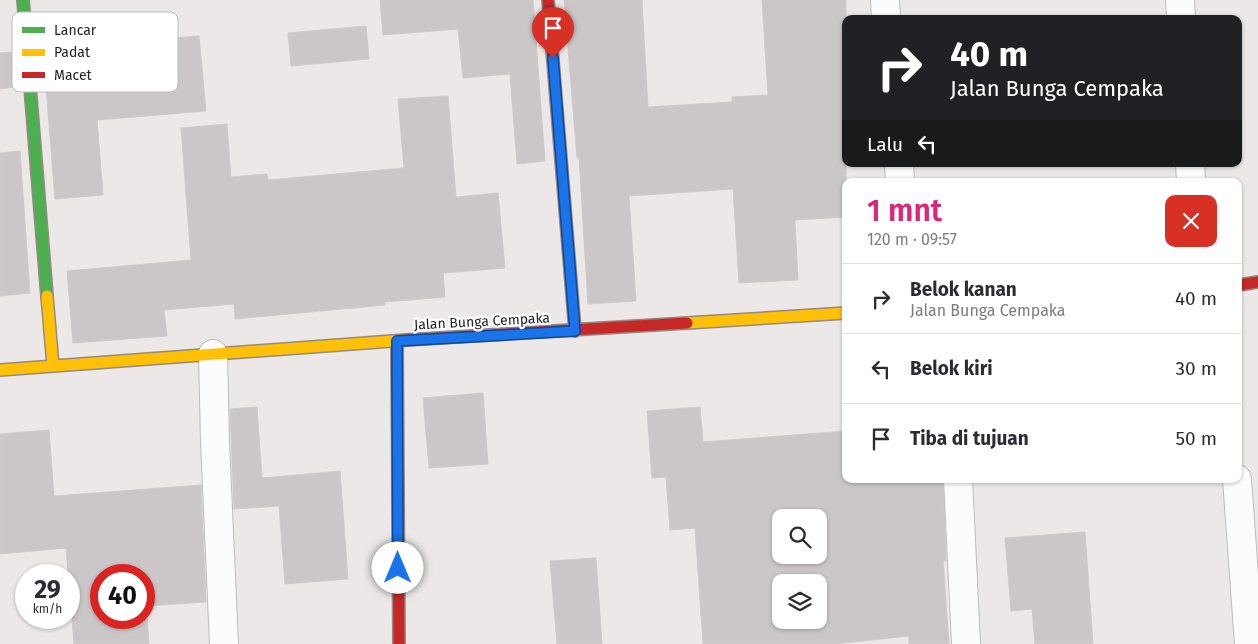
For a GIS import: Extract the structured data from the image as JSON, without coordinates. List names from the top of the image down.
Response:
{
  "streets": {
    "street": ["Jalan Bunga Cempaka"]
  },
  "legend": ["Lancar", "Padat", "Macet"],
  "page": {
    "turn": ["40 m", "Jalan Bunga Cempaka"],
    "then": "Lalu",
    "heading": ["1 mnt", "120 m · 09:57"],
    "list": [
      {
        "name": "Belok kanan",
        "note": "Jalan Bunga Cempaka",
        "value": "40 m"
      },
      {
        "name": "Belok kiri",
        "value": "30 m"
      },
      {
        "name": "Tiba di tujuan",
        "value": "50 m"
      }
    ],
    "speed": "29 km/h",
    "limit": "40"
  }
}
